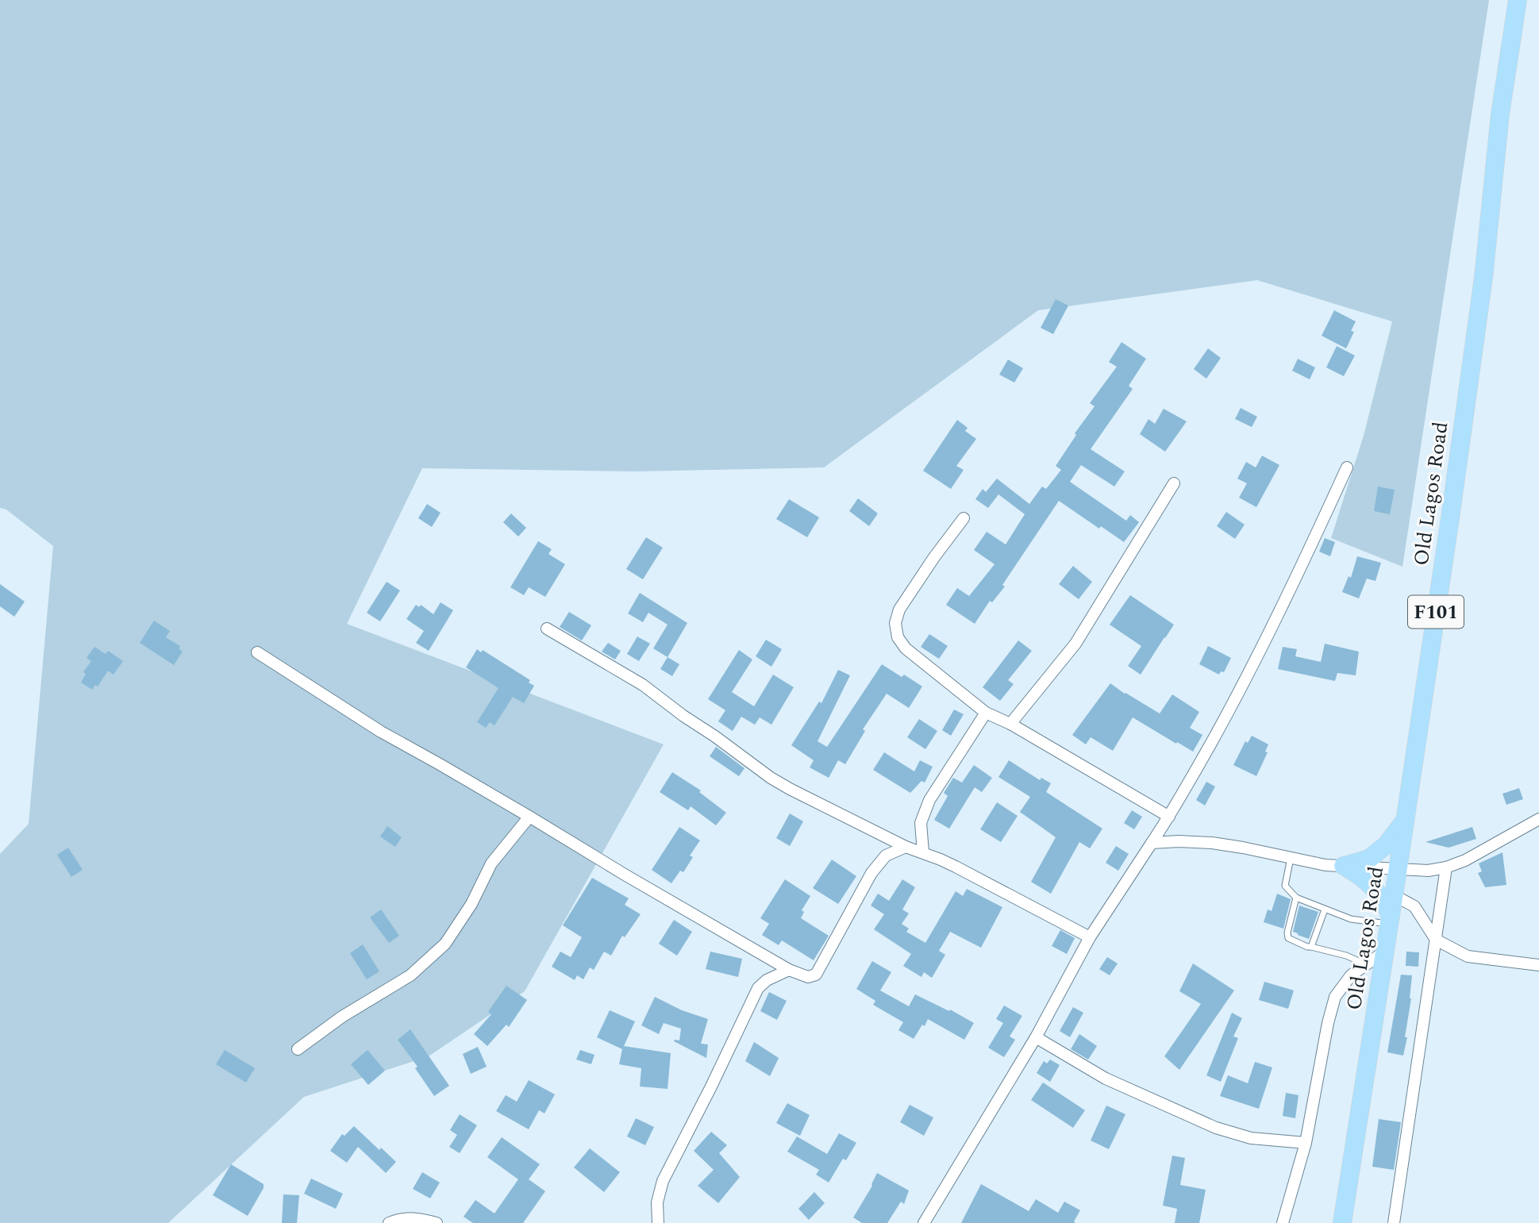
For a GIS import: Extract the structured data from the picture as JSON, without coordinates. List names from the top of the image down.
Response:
{
  "streets": {
    "main road": ["Old Lagos Road", "F101"]
  }
}
